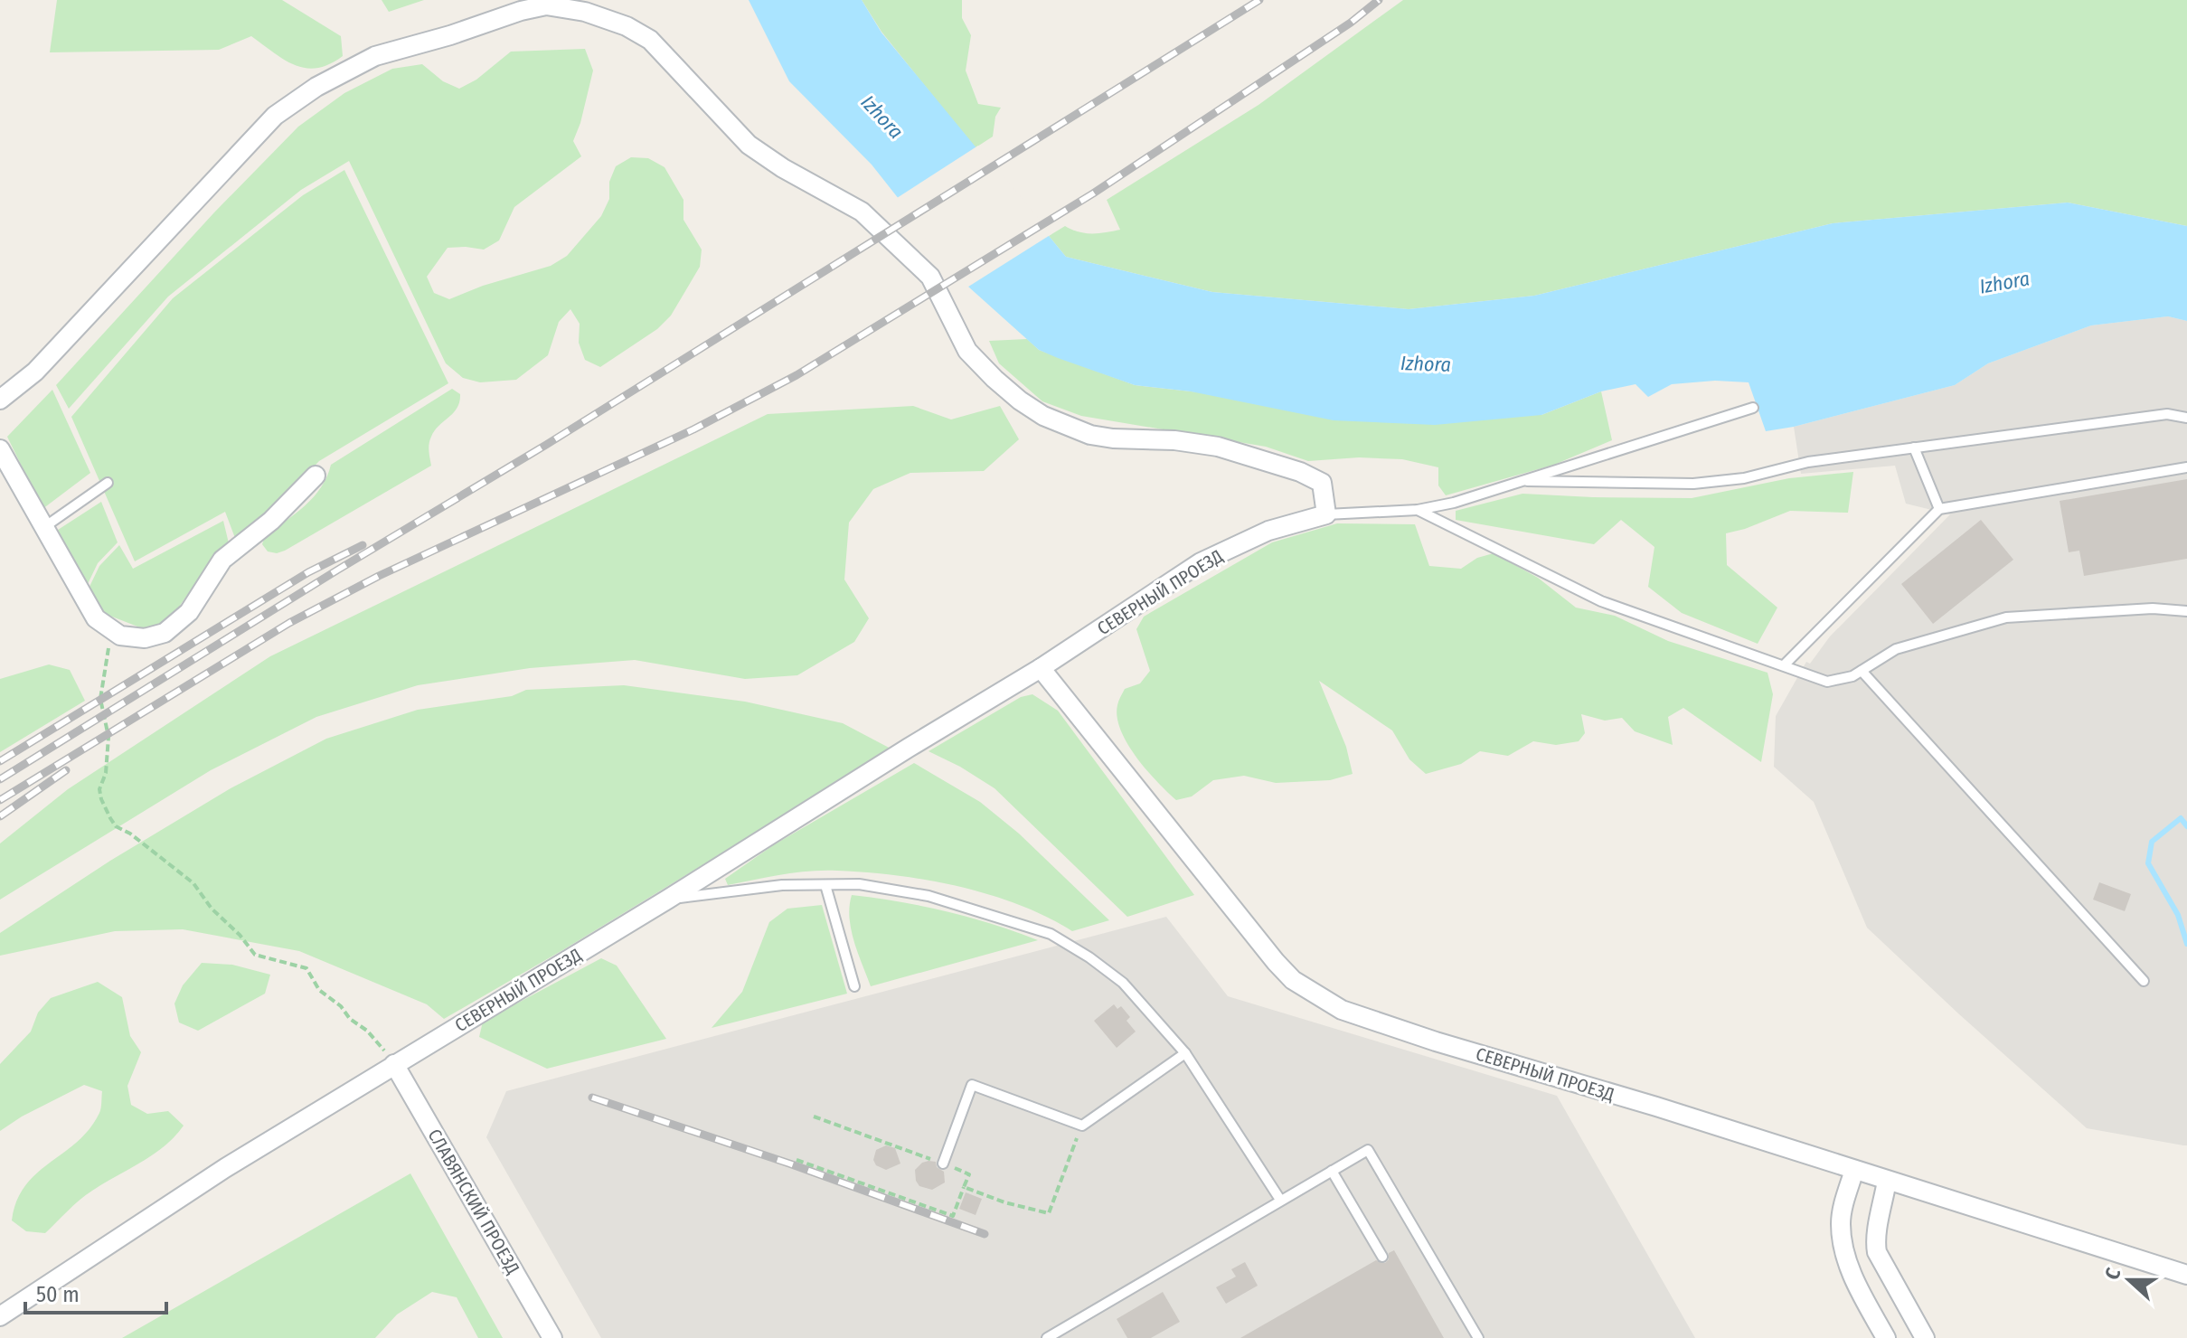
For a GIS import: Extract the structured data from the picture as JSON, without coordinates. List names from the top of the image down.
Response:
{
  "streets": {
    "street": ["СЕВЕРНЫЙ ПРОЕЗД", "СЛАВЯНСКИЙ ПРОЕЗД"]
  },
  "crossings": [
    ["СЕВЕРНЫЙ ПРОЕЗД", "СЛАВЯНСКИЙ ПРОЕЗД"]
  ],
  "water": ["Izhora"],
  "scale_bar": "50 m",
  "north": "left"
}
